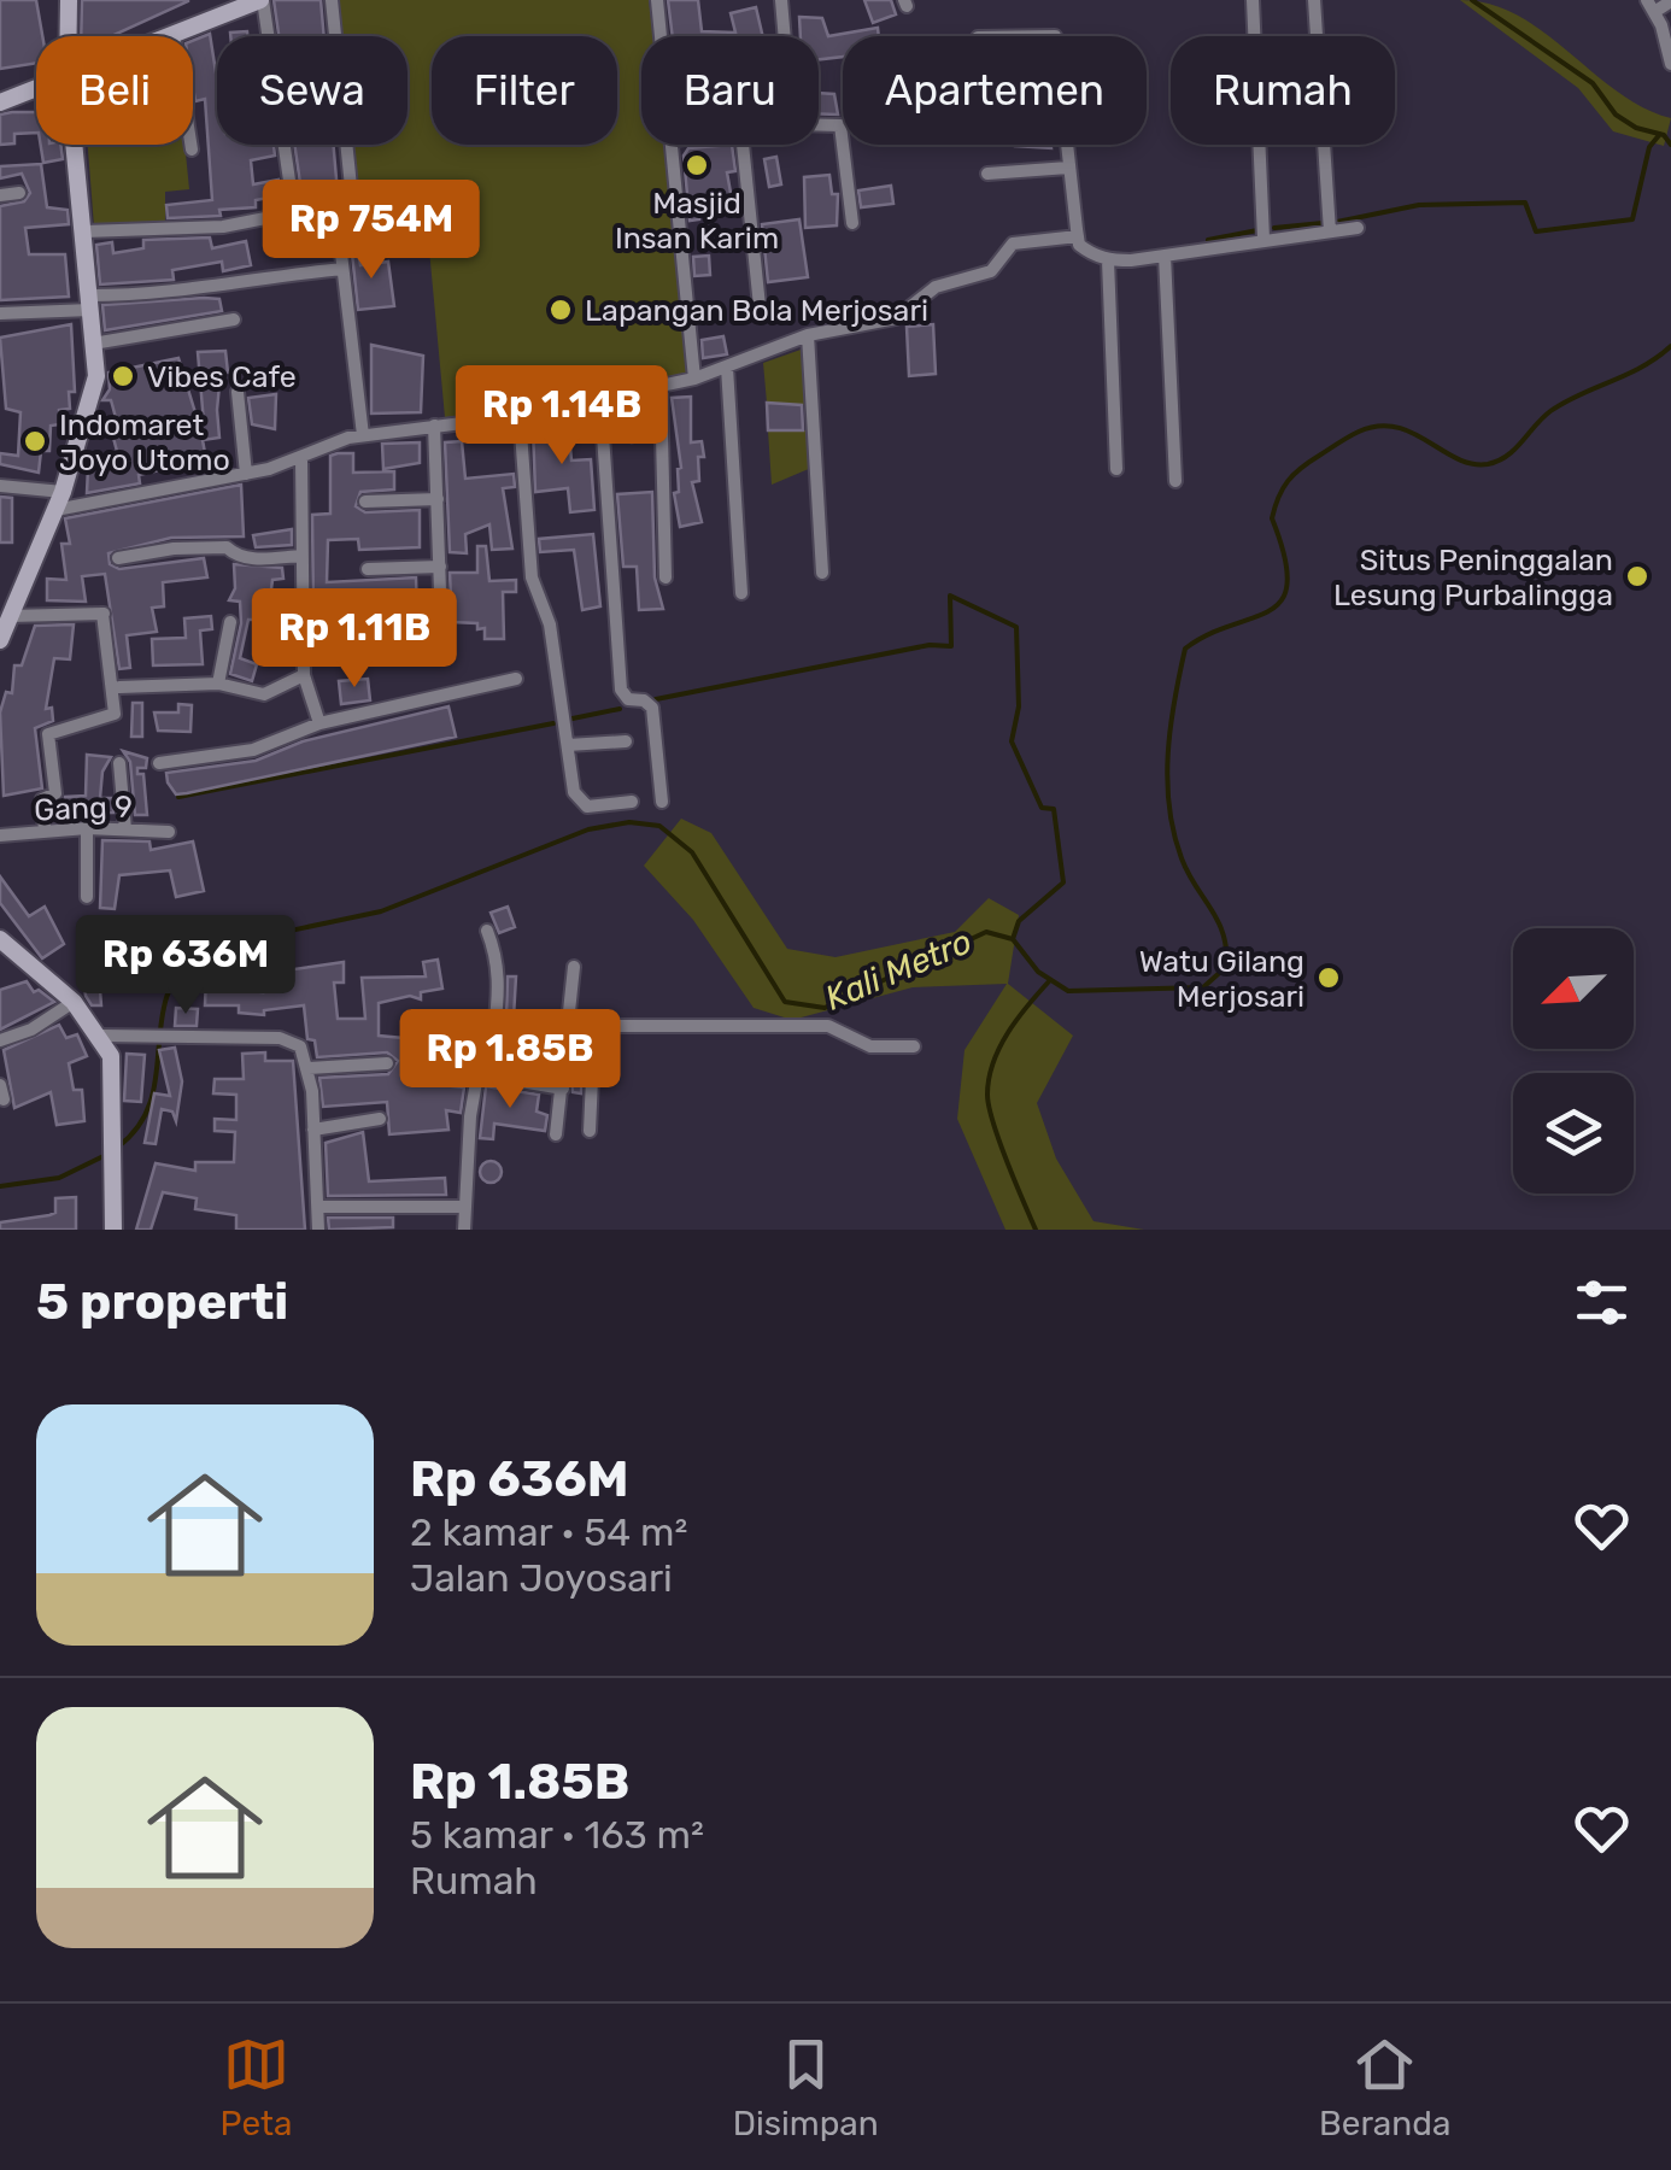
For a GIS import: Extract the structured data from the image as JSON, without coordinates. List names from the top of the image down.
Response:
{
  "streets": {
    "street": ["Gang 9"]
  },
  "water": ["Kali Metro"],
  "places": [
    "Masjid Insan Karim",
    "Lapangan Bola Merjosari",
    "Vibes Cafe",
    "Indomaret Joyo Utomo",
    "Situs Peninggalan Lesung Purbalingga",
    "Watu Gilang Merjosari"
  ],
  "north": "bottom left",
  "page": {
    "chip": [
      "Beli",
      "Sewa",
      "Filter",
      "Baru",
      "Apartemen",
      "Rumah"
    ],
    "price": [
      "Rp 754M",
      "Rp 1.14B",
      "Rp 1.11B",
      "Rp 636M",
      "Rp 1.85B"
    ],
    "heading": "5 properti",
    "list": [
      {
        "name": "Rp 636M",
        "note": "2 kamar · 54 m² · Jalan Joyosari"
      },
      {
        "name": "Rp 1.85B",
        "note": "5 kamar · 163 m² · Rumah"
      }
    ],
    "tabs": ["Peta", "Disimpan", "Beranda"]
  }
}
